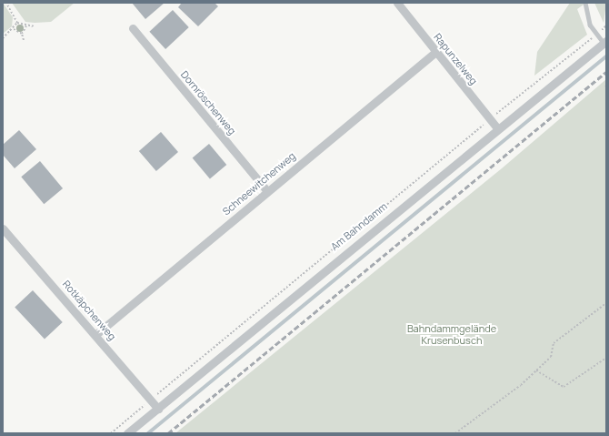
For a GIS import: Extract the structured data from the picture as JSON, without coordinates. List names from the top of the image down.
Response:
{
  "streets": {
    "street": [
      "Rapunzelweg",
      "Dornröschenweg",
      "Schneewitchenweg",
      "Am Bahndamm",
      "Rotkäpchenweg"
    ]
  },
  "crossings": [
    ["Rapunzelweg", "Schneewitchenweg"],
    ["Rapunzelweg", "Am Bahndamm"],
    ["Dornröschenweg", "Schneewitchenweg"],
    ["Schneewitchenweg", "Rotkäpchenweg"],
    ["Am Bahndamm", "Rotkäpchenweg"]
  ],
  "parks": ["Bahndammgelände Krusenbusch"]
}
